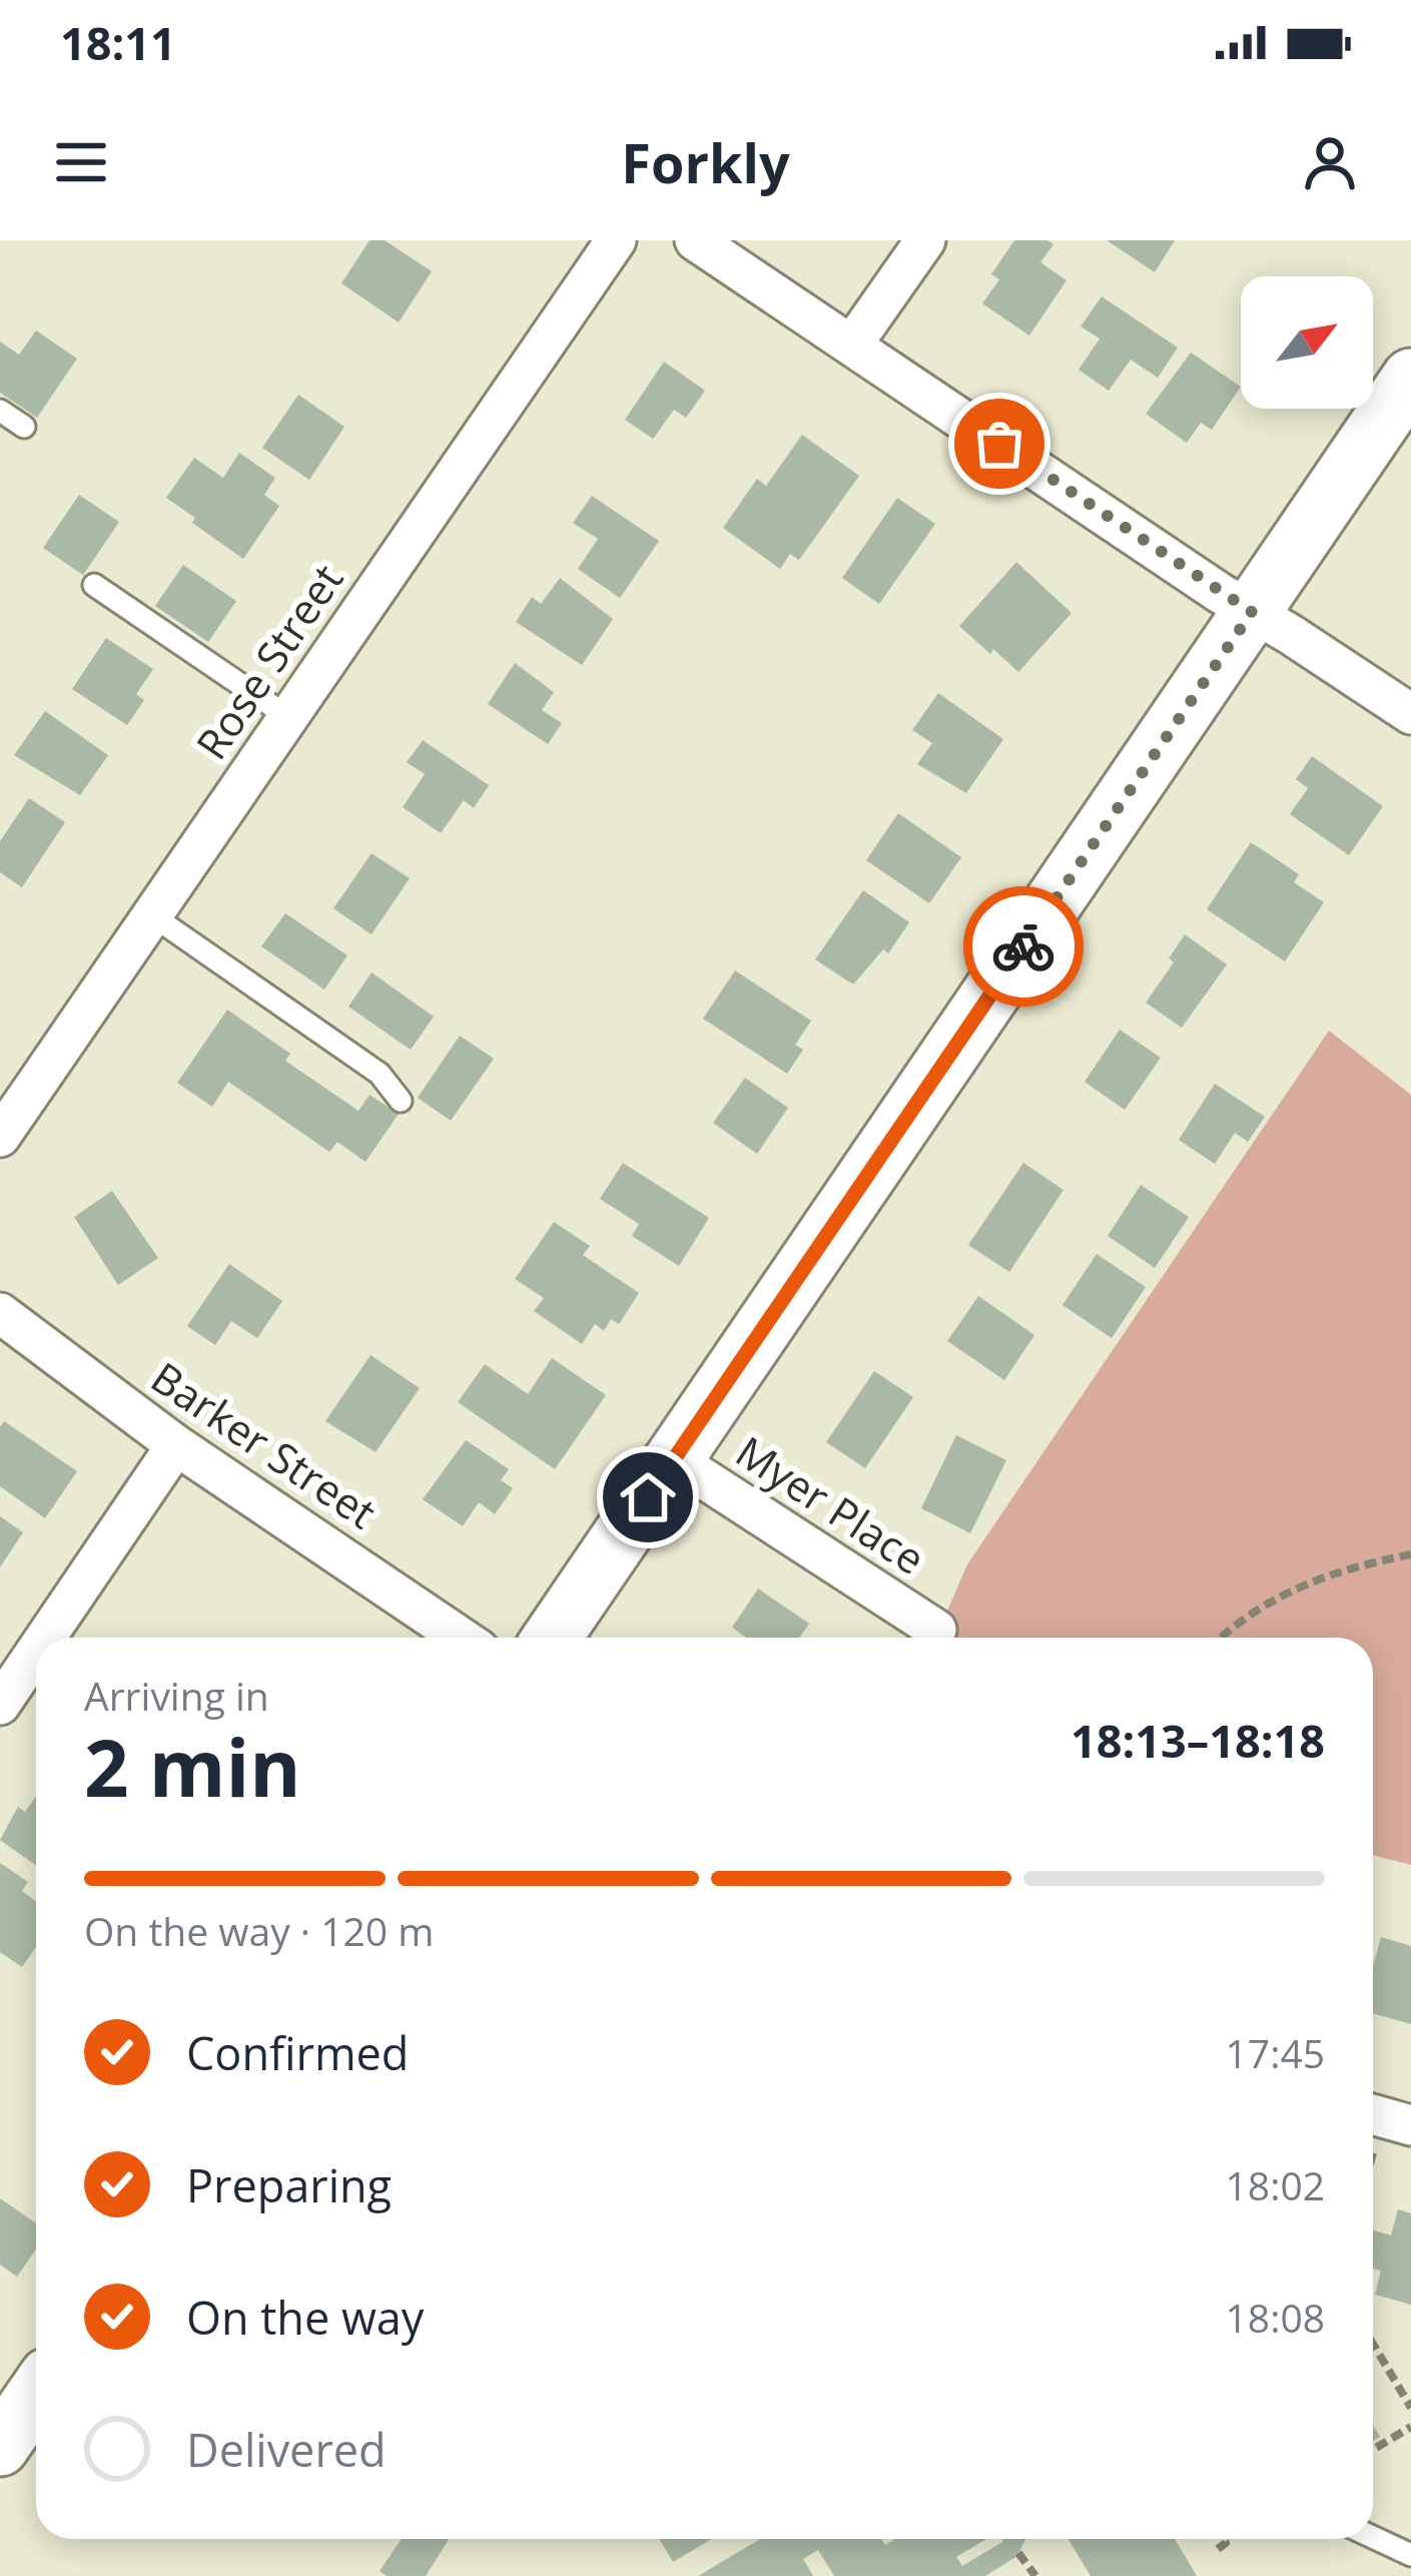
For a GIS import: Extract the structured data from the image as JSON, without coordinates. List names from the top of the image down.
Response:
{
  "streets": {
    "street": ["Rose Street", "Barker Street", "Myer Place"]
  },
  "north": "top right",
  "page": {
    "status": "18:11",
    "header": "Forkly",
    "heading": ["2 min", "Arriving in", "18:13–18:18"],
    "bar": "On the way · 120 m",
    "list": [
      ["Confirmed", "17:45"],
      ["Preparing", "18:02"],
      ["On the way", "18:08"],
      "Delivered"
    ]
  }
}
